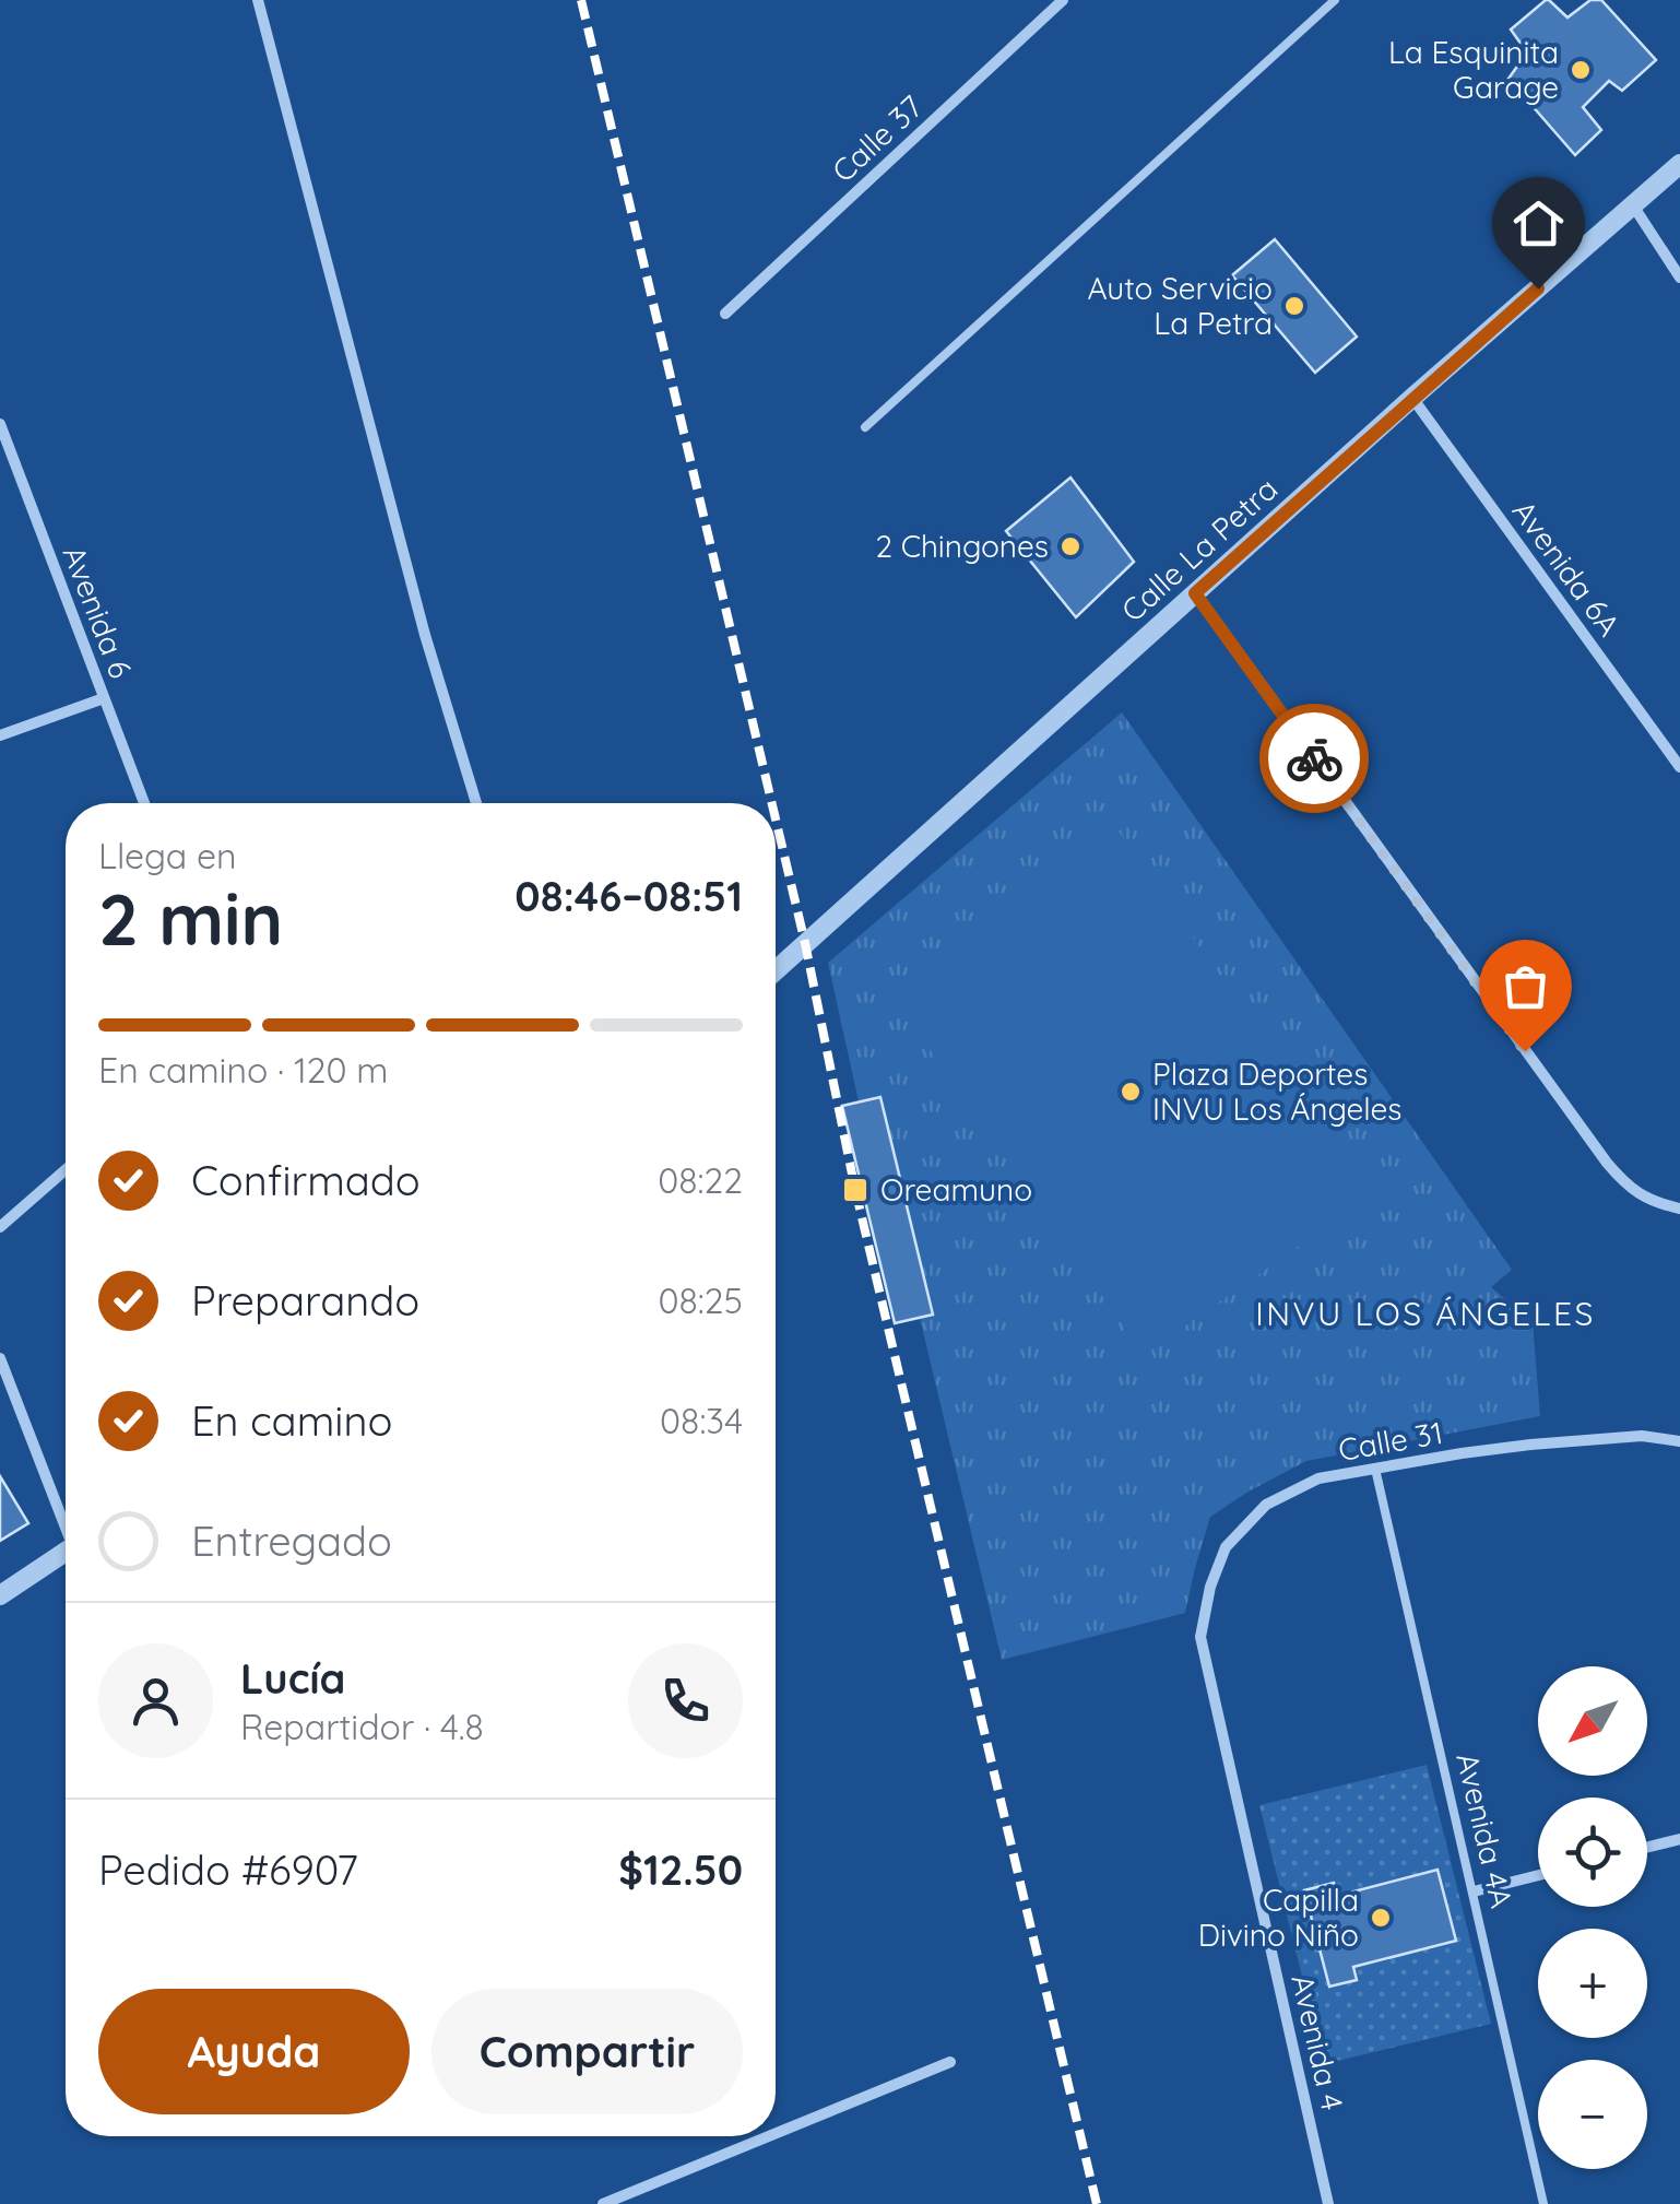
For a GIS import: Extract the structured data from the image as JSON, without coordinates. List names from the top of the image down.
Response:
{
  "streets": {
    "street": [
      "Calle 37",
      "Calle La Petra",
      "Avenida 6A",
      "Avenida 6",
      "Calle 31",
      "Avenida 4"
    ],
    "lane": ["Avenida 4A"]
  },
  "crossings": [
    ["Calle La Petra", "Avenida 6A"],
    ["Calle 31", "Avenida 4A"],
    ["Calle 31", "Avenida 4"]
  ],
  "districts": ["INVU LOS ÁNGELES"],
  "places": {
    "other": [
      "La Esquinita Garage",
      "Auto Servicio La Petra",
      "2 Chingones",
      "Plaza Deportes INVU Los Ángeles",
      "Capilla Divino Niño"
    ],
    "transit": ["Oreamuno"]
  },
  "north": "bottom left",
  "page": {
    "heading": ["2 min", "Llega en", "08:46–08:51"],
    "panel": [
      "Lucía",
      "Repartidor · 4.8",
      "Pedido #6907",
      "$12.50"
    ],
    "bar": "En camino · 120 m",
    "list": [
      ["Confirmado", "08:22"],
      ["Preparando", "08:25"],
      ["En camino", "08:34"],
      "Entregado"
    ],
    "map_buttons": ["+", "−"],
    "buttons": ["Ayuda", "Compartir"]
  }
}
